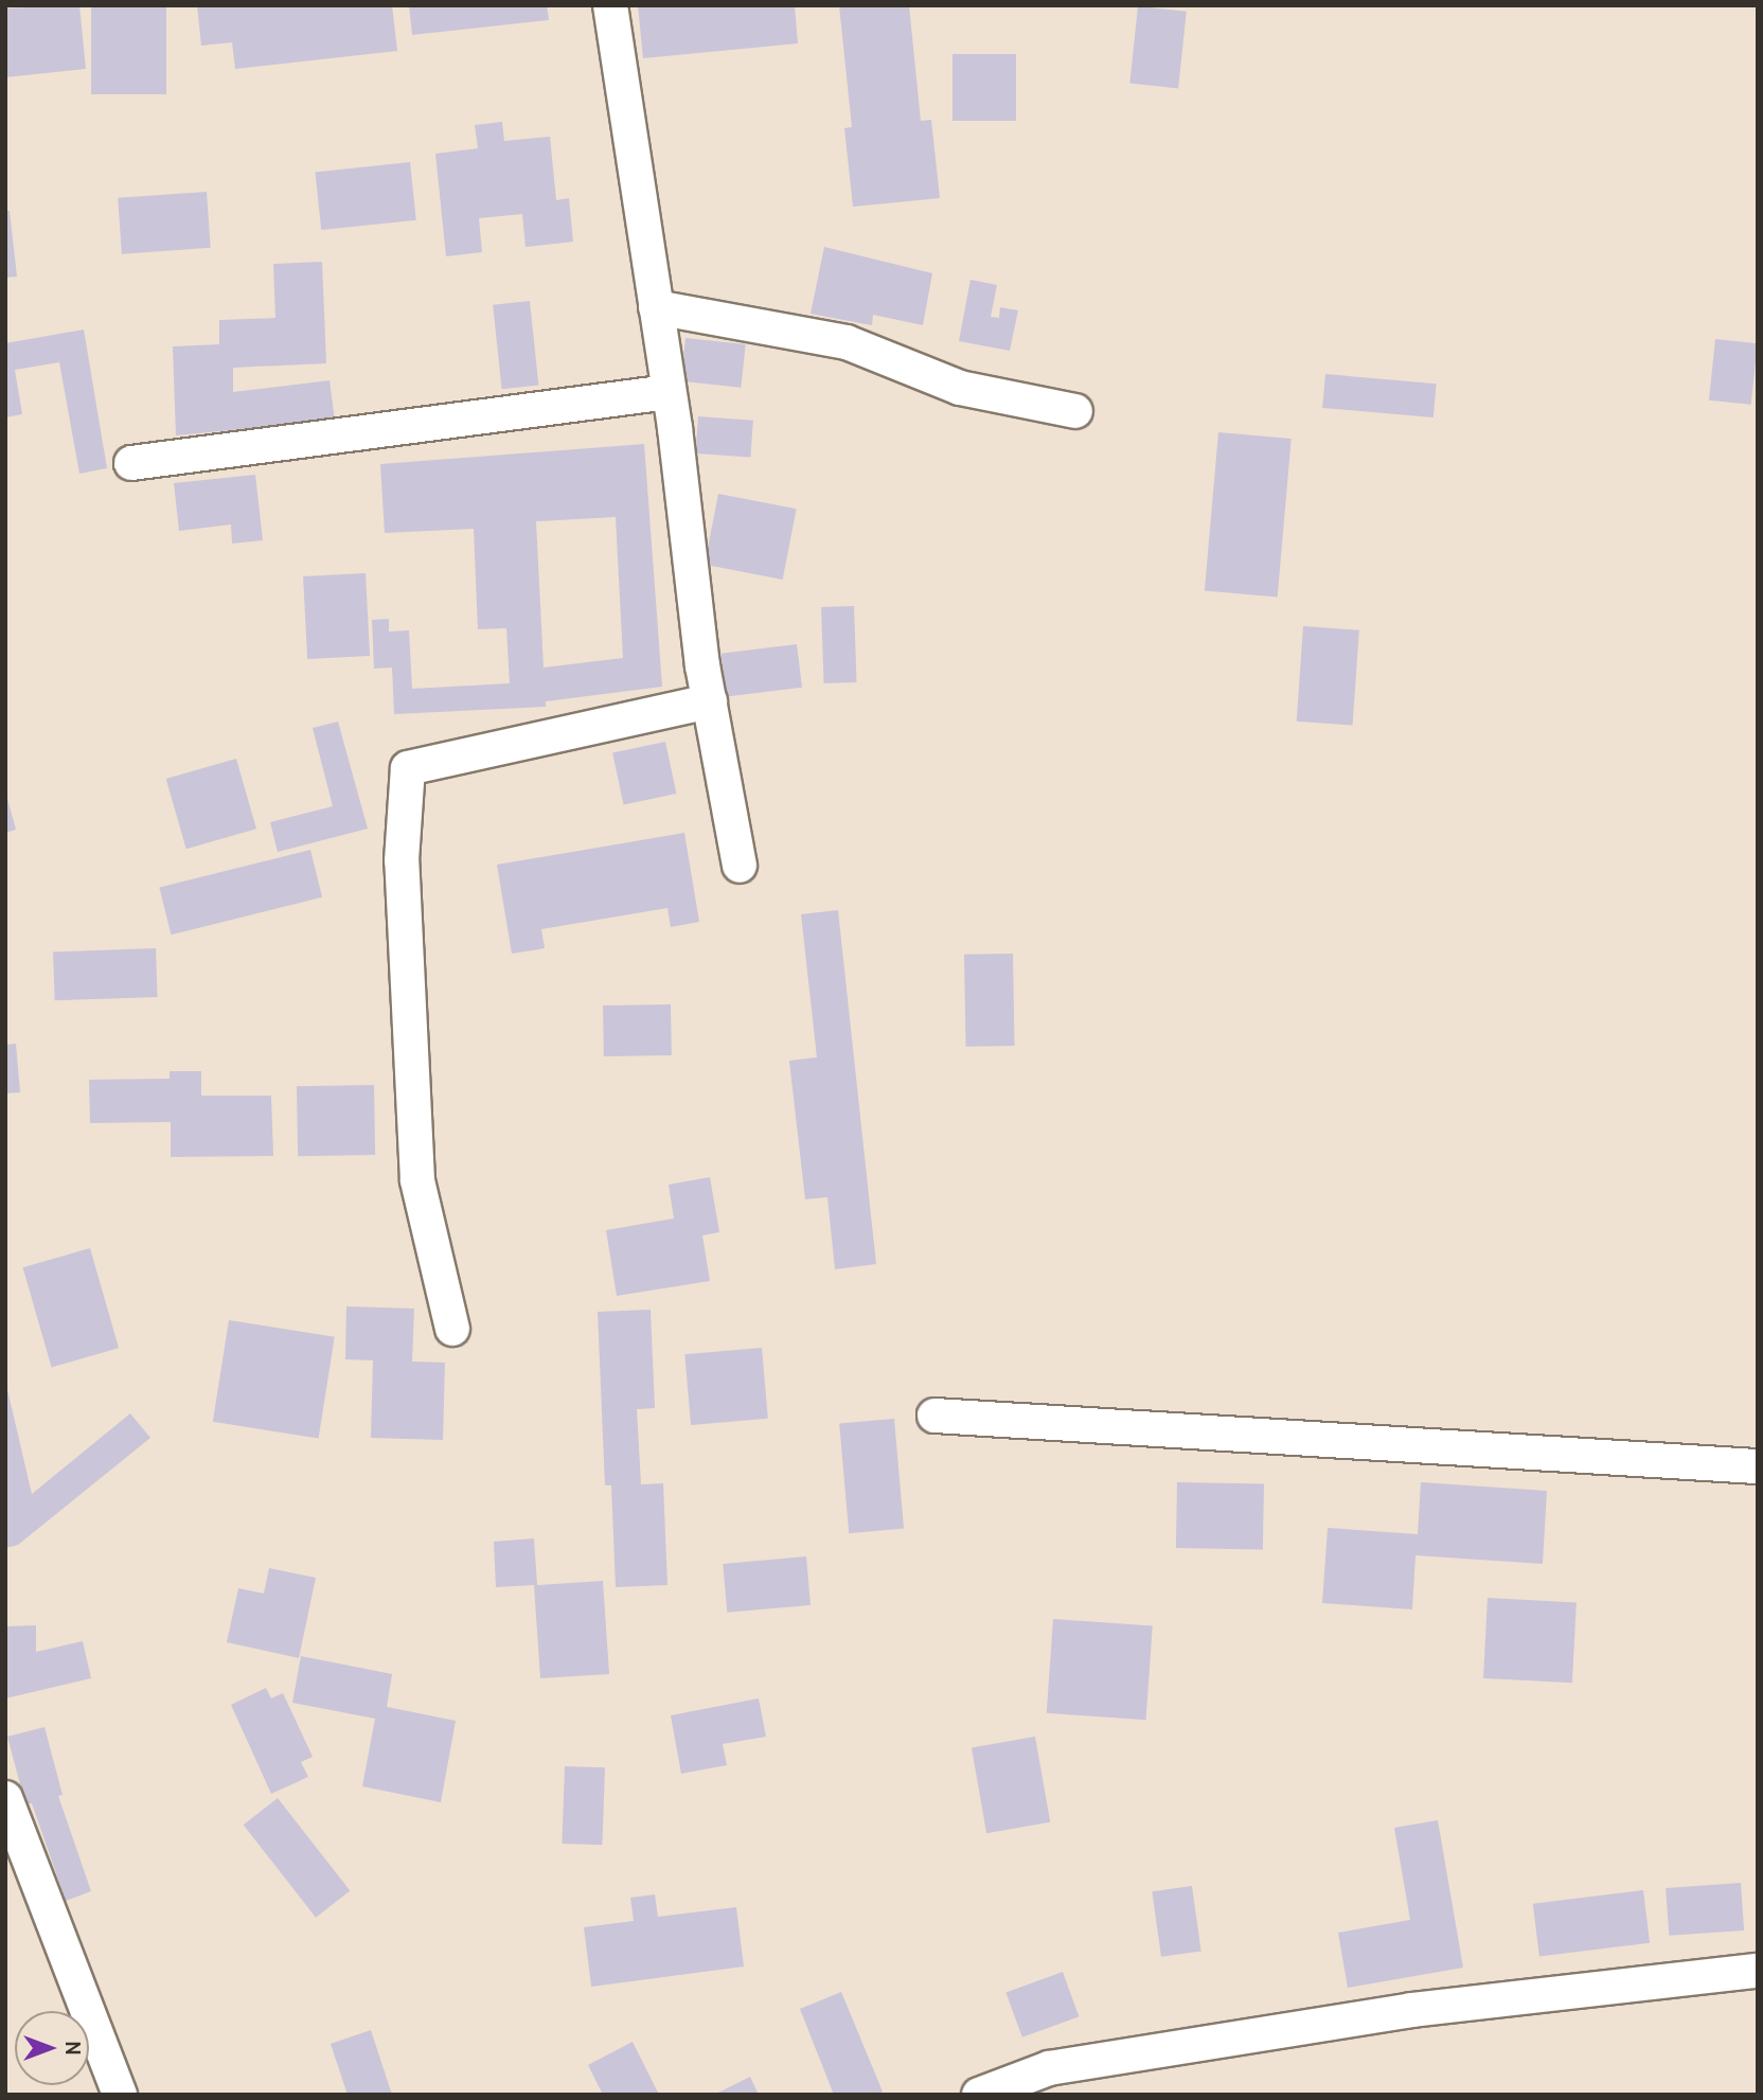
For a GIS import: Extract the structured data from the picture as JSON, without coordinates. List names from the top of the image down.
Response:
{
  "north": "right"
}
